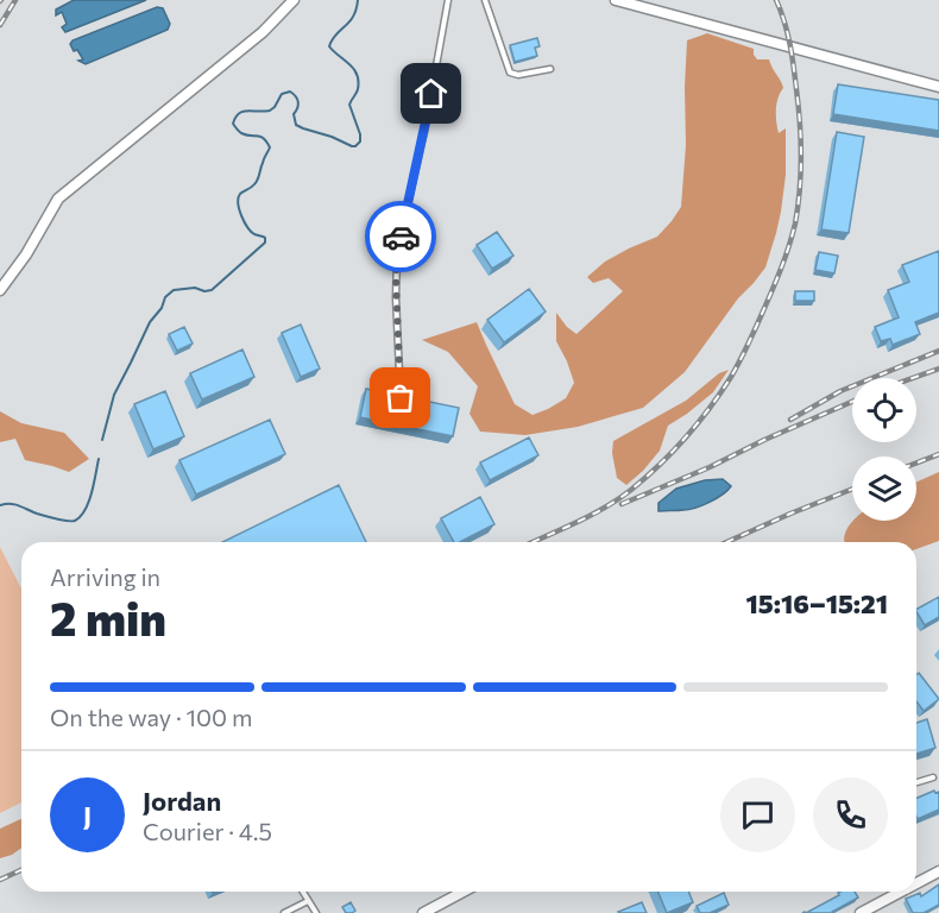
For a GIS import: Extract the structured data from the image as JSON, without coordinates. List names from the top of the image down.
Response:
{
  "page": {
    "heading": ["2 min", "Arriving in", "15:16–15:21"],
    "panel": ["Jordan", "Courier · 4.5"],
    "bar": "On the way · 100 m",
    "round": "J"
  }
}
